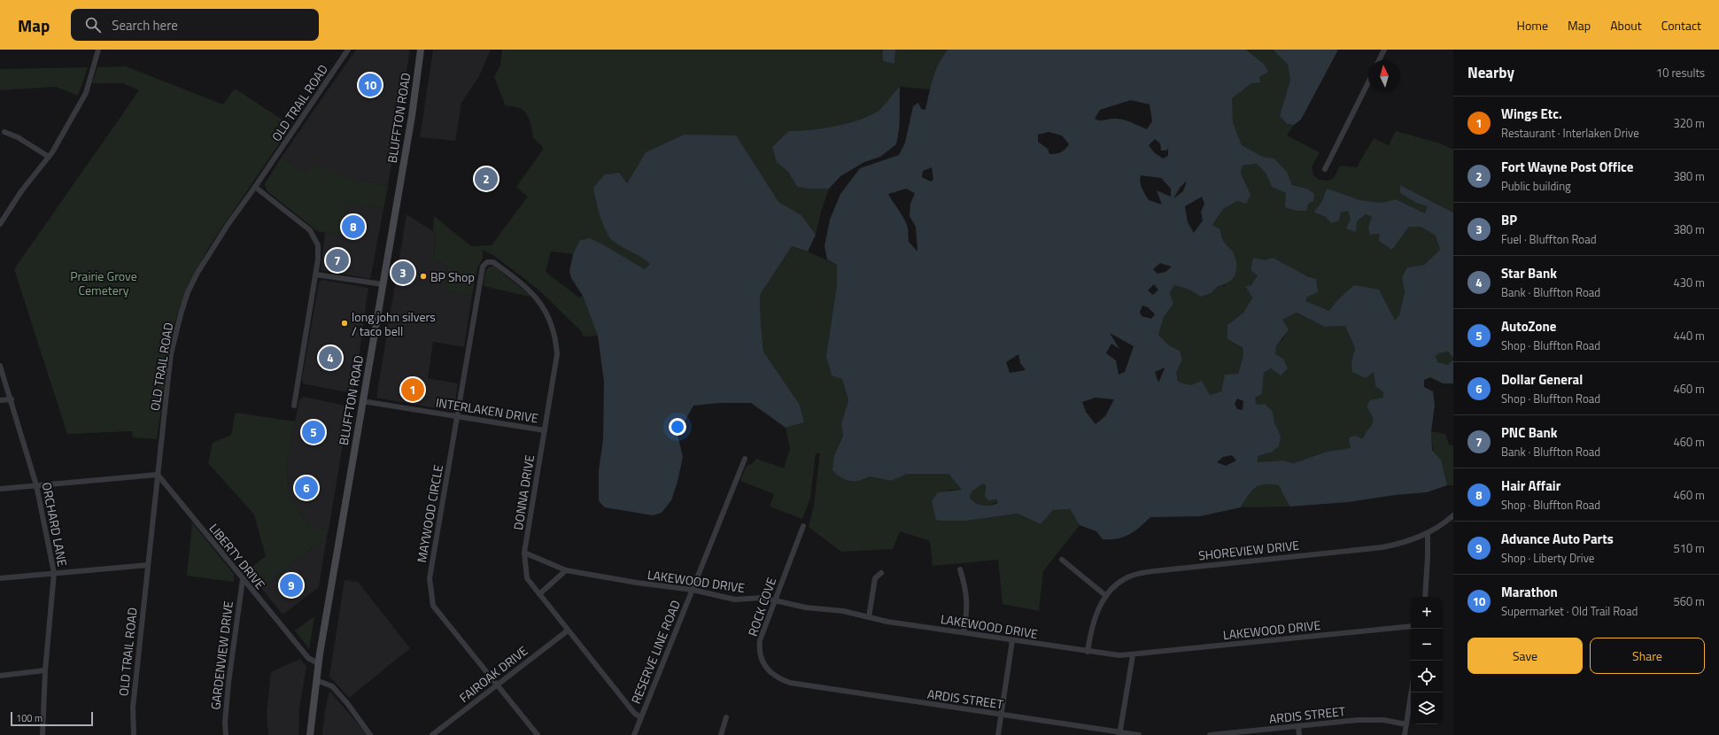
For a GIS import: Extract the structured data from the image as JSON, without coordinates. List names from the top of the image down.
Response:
{
  "streets": {
    "main road": ["BLUFFTON ROAD"],
    "street": [
      "OLD TRAIL ROAD",
      "INTERLAKEN DRIVE",
      "DONNA DRIVE",
      "MAYWOOD CIRCLE",
      "ORCHARD LANE",
      "SHOREVIEW DRIVE",
      "LIBERTY DRIVE",
      "LAKEWOOD DRIVE",
      "ROCK COVE",
      "RESERVE LINE ROAD",
      "GARDENVIEW DRIVE",
      "FAIROAK DRIVE",
      "ARDIS STREET"
    ]
  },
  "crossings": [
    ["OLD TRAIL ROAD", "LIBERTY DRIVE"],
    ["BLUFFTON ROAD", "INTERLAKEN DRIVE"],
    ["BLUFFTON ROAD", "LIBERTY DRIVE"],
    ["INTERLAKEN DRIVE", "DONNA DRIVE"],
    ["INTERLAKEN DRIVE", "MAYWOOD CIRCLE"],
    ["DONNA DRIVE", "MAYWOOD CIRCLE"],
    ["DONNA DRIVE", "LAKEWOOD DRIVE"],
    ["DONNA DRIVE", "RESERVE LINE ROAD"],
    ["DONNA DRIVE", "FAIROAK DRIVE"],
    ["MAYWOOD CIRCLE", "FAIROAK DRIVE"],
    ["SHOREVIEW DRIVE", "LAKEWOOD DRIVE"],
    ["LIBERTY DRIVE", "GARDENVIEW DRIVE"],
    ["LAKEWOOD DRIVE", "ROCK COVE"],
    ["LAKEWOOD DRIVE", "RESERVE LINE ROAD"],
    ["ROCK COVE", "ARDIS STREET"]
  ],
  "parks": ["Prairie Grove Cemetery"],
  "places": ["BP Shop", "long john silvers / taco bell"],
  "scale_bar": "100 m",
  "north": "top",
  "page": {
    "header": "Map",
    "search": "Search here",
    "nav": [
      "Home",
      "Map",
      "About",
      "Contact"
    ],
    "heading": ["Nearby", "10 results"],
    "pins": [
      "10",
      "2",
      "8",
      "7",
      "3",
      "4",
      "1",
      "5",
      "6",
      "9"
    ],
    "list": [
      {
        "mark": "1",
        "name": "Wings Etc.",
        "note": "Restaurant · Interlaken Drive",
        "value": "320 m"
      },
      {
        "mark": "2",
        "name": "Fort Wayne Post Office",
        "note": "Public building",
        "value": "380 m"
      },
      {
        "mark": "3",
        "name": "BP",
        "note": "Fuel · Bluffton Road",
        "value": "380 m"
      },
      {
        "mark": "4",
        "name": "Star Bank",
        "note": "Bank · Bluffton Road",
        "value": "430 m"
      },
      {
        "mark": "5",
        "name": "AutoZone",
        "note": "Shop · Bluffton Road",
        "value": "440 m"
      },
      {
        "mark": "6",
        "name": "Dollar General",
        "note": "Shop · Bluffton Road",
        "value": "460 m"
      },
      {
        "mark": "7",
        "name": "PNC Bank",
        "note": "Bank · Bluffton Road",
        "value": "460 m"
      },
      {
        "mark": "8",
        "name": "Hair Affair",
        "note": "Shop · Bluffton Road",
        "value": "460 m"
      },
      {
        "mark": "9",
        "name": "Advance Auto Parts",
        "note": "Shop · Liberty Drive",
        "value": "510 m"
      },
      {
        "mark": "10",
        "name": "Marathon",
        "note": "Supermarket · Old Trail Road",
        "value": "560 m"
      }
    ],
    "map_buttons": ["+", "−"],
    "buttons": ["Save", "Share"],
    "scale": "100 m"
  }
}
